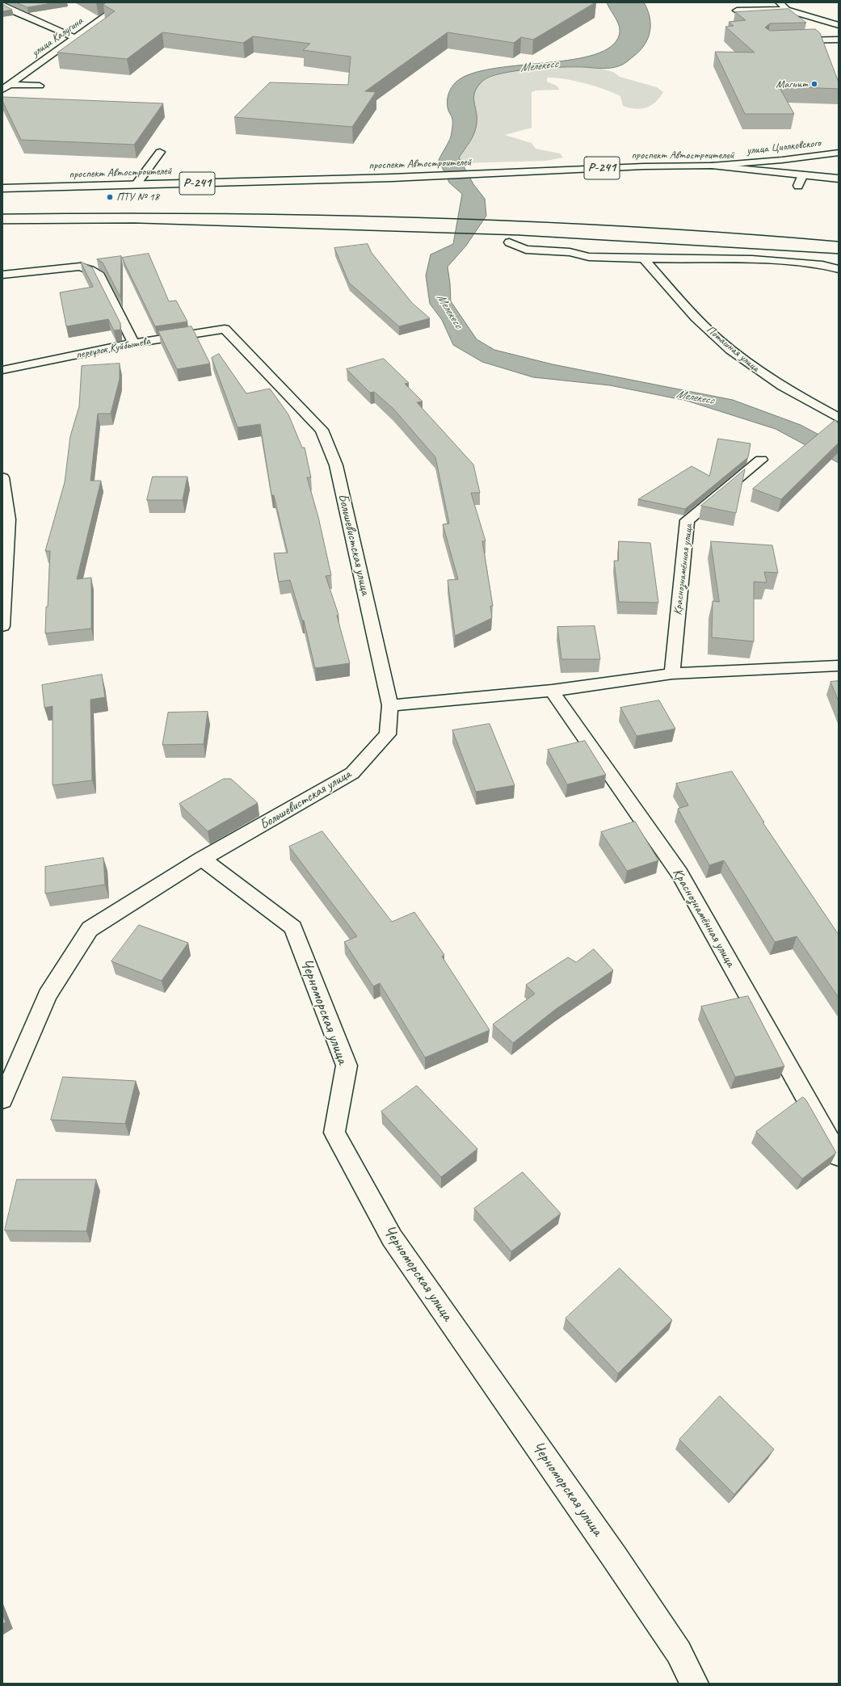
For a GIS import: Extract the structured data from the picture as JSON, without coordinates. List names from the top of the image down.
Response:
{
  "streets": {
    "main road": [
      "улица Калугина",
      "улица Циолковского",
      "проспект Автостроителей",
      "Р-241",
      "переулок Куйбышева",
      "Поташная улица",
      "Большевистская улица",
      "Краснознамённая улица",
      "Черноморская улица"
    ]
  },
  "crossings": [
    ["улица Циолковского", "проспект Автостроителей"],
    ["переулок Куйбышева", "Большевистская улица"],
    ["Большевистская улица", "Черноморская улица"]
  ],
  "water": ["Мелекесс"],
  "places": ["Магнит", "ПТУ № 18"]
}
